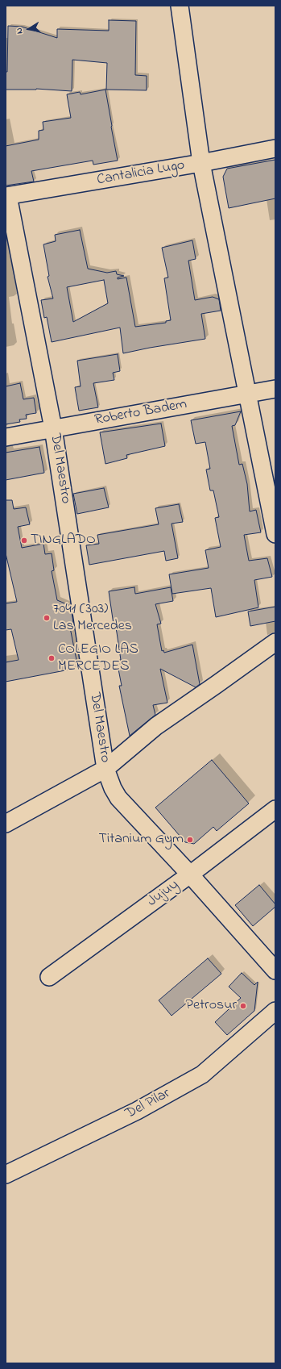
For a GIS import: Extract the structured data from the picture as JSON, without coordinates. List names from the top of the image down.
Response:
{
  "streets": {
    "street": [
      "Cantalicia Lugo",
      "Roberto Badem",
      "Del Maestro",
      "Jujuy",
      "Del Pilar"
    ]
  },
  "crossings": [
    ["Cantalicia Lugo", "Del Maestro"],
    ["Roberto Badem", "Del Maestro"],
    ["Del Maestro", "Jujuy"]
  ],
  "places": [
    "TINGLADO",
    "7041 (303) Las Mercedes",
    "COLEGIO LAS MERCEDES",
    "Titanium Gym",
    "Petrosur"
  ],
  "north": "left"
}
